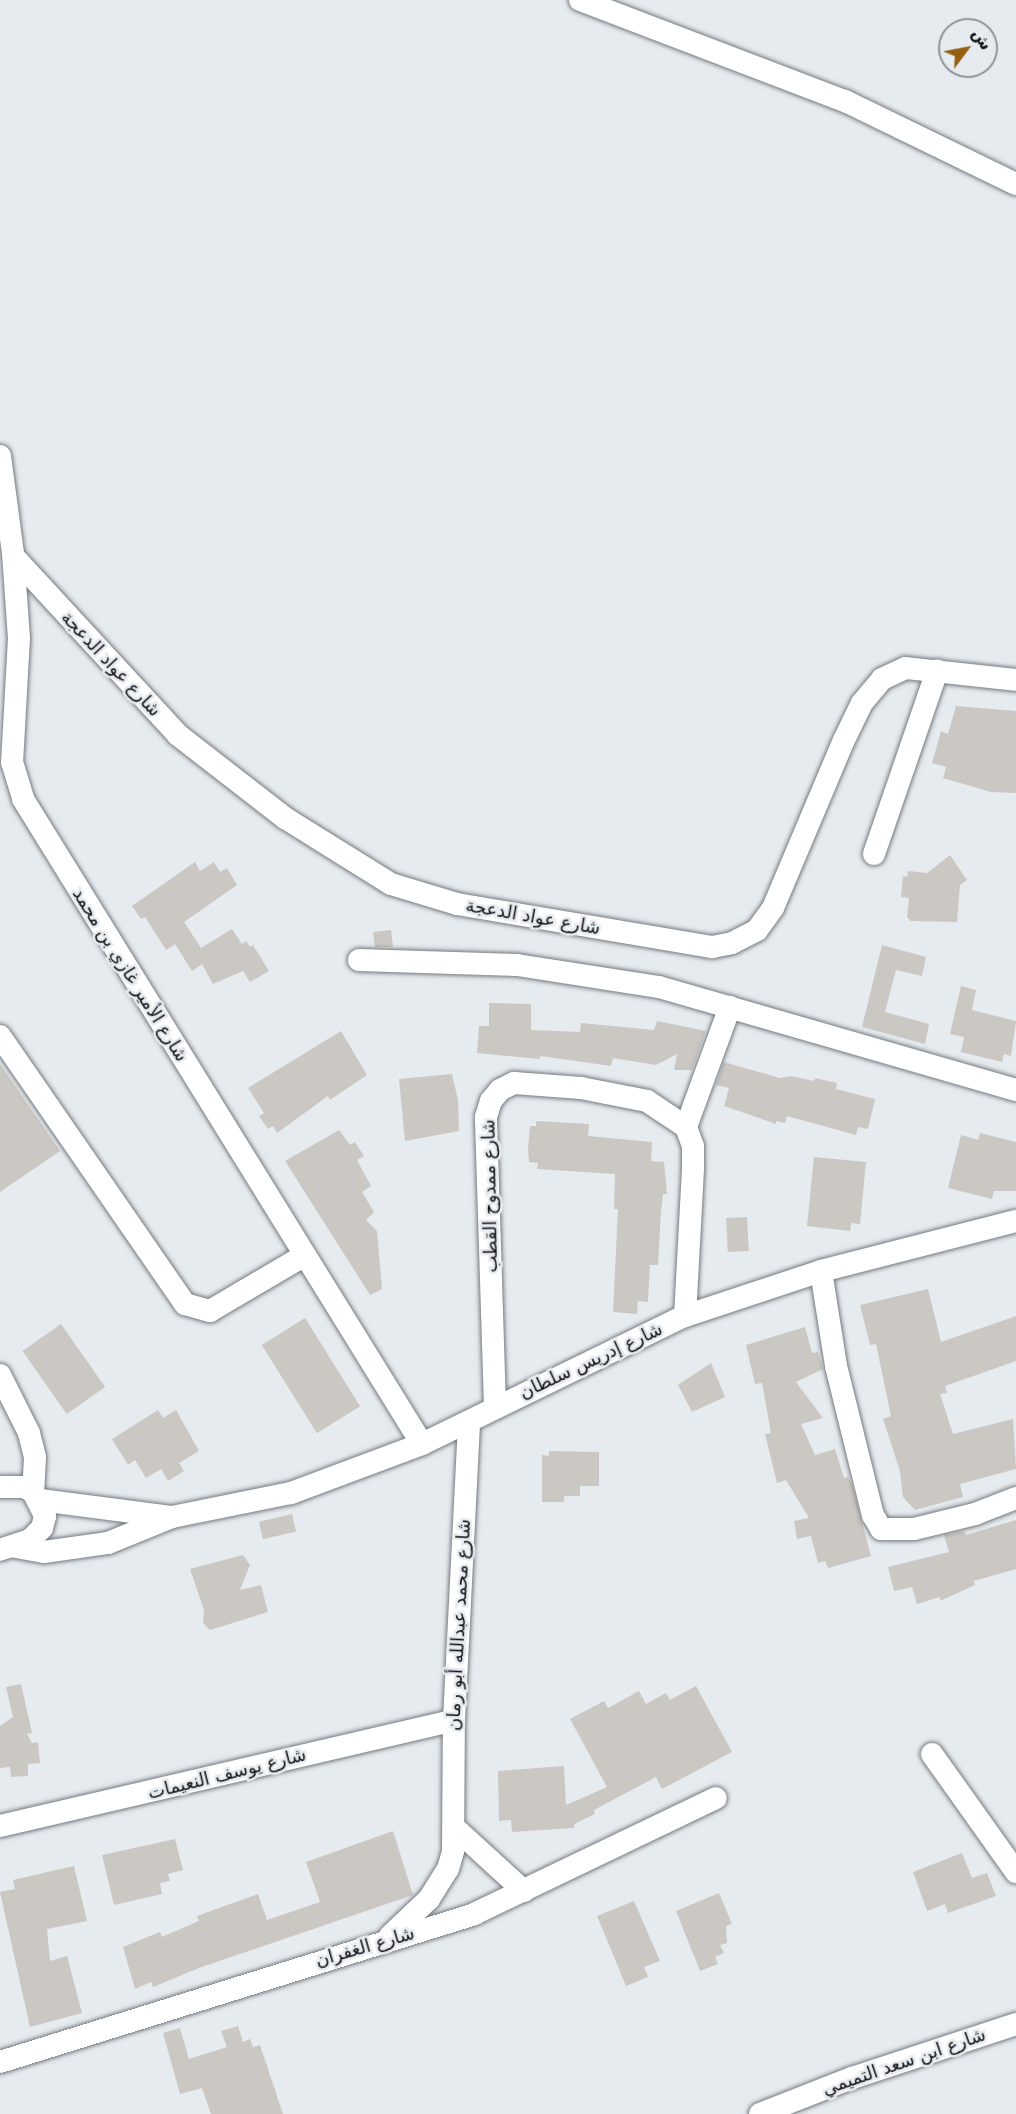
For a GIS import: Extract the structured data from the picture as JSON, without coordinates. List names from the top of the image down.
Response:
{
  "streets": {
    "street": [
      "شارع عواد الدعجة",
      "شارع الأمير غازي بن محمد",
      "شارع ممدوح القطب",
      "شارع إدريس سلطان",
      "شارع محمد عبدالله أبو رمان",
      "شارع يوسف النعيمات",
      "شارع الغفران",
      "شارع ابن سعد التميمي"
    ]
  },
  "crossings": [
    ["شارع عواد الدعجة", "شارع الأمير غازي بن محمد"],
    ["شارع الأمير غازي بن محمد", "شارع إدريس سلطان"],
    ["شارع ممدوح القطب", "شارع إدريس سلطان"],
    ["شارع إدريس سلطان", "شارع محمد عبدالله أبو رمان"],
    ["شارع محمد عبدالله أبو رمان", "شارع يوسف النعيمات"],
    ["شارع محمد عبدالله أبو رمان", "شارع الغفران"]
  ],
  "north": "top right"
}
